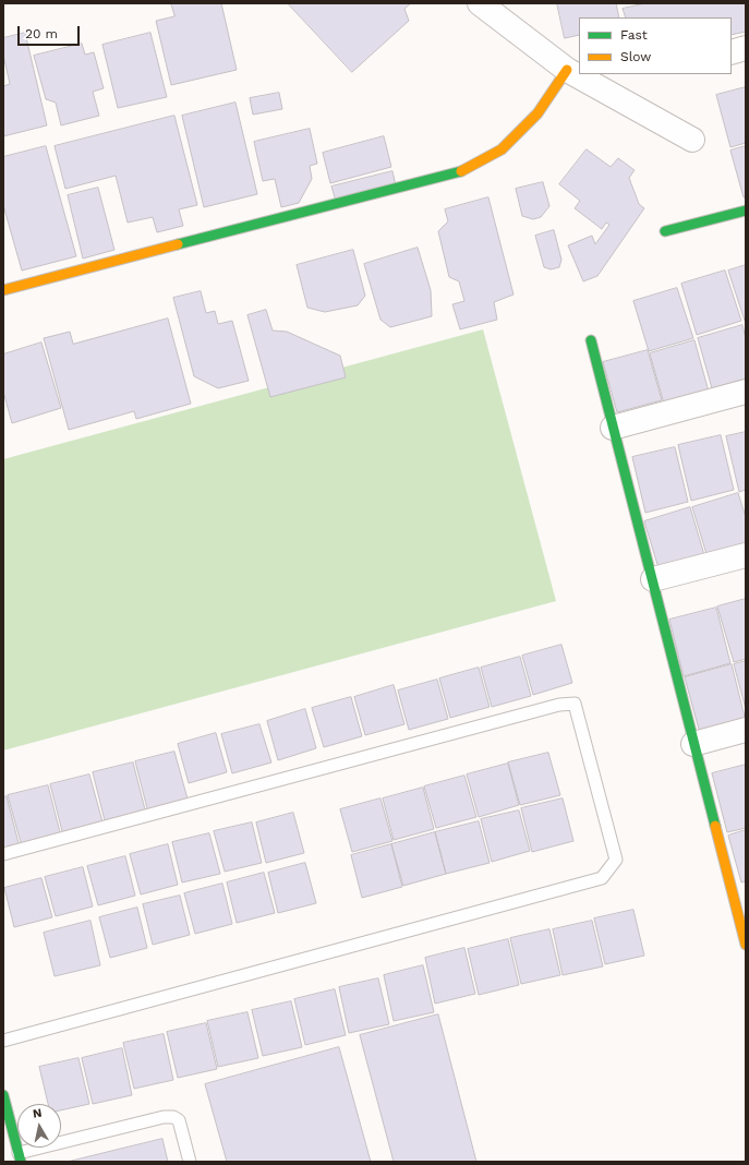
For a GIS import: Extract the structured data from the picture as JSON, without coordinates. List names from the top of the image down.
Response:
{
  "legend": ["Fast", "Slow"],
  "scale_bar": "20 m",
  "north": "top"
}
